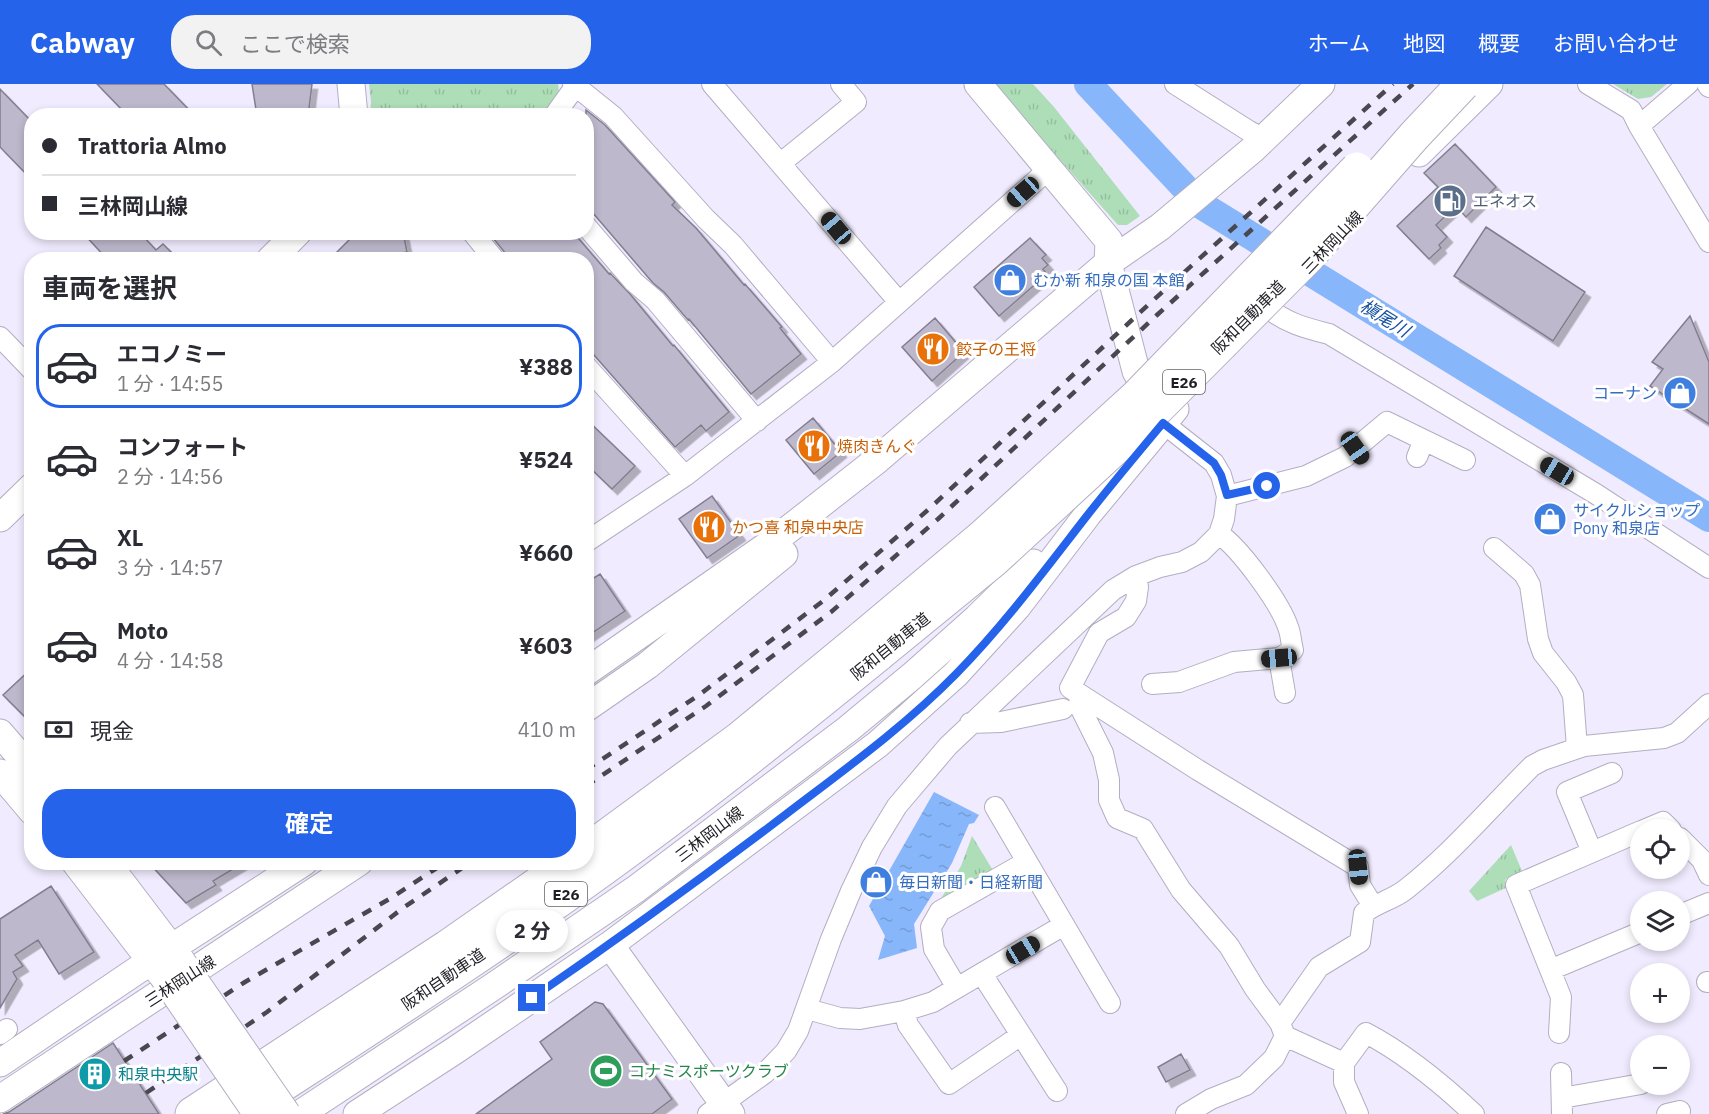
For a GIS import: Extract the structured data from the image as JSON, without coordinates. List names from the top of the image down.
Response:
{
  "streets": {
    "highway": ["阪和自動車道", "E26"],
    "main road": ["三林岡山線"]
  },
  "water": ["槇尾川"],
  "places": {
    "fuel station": ["エネオス"],
    "shop": [
      "むか新 和泉の国 本館",
      "コーナン",
      "サイクルショップ Pony 和泉店",
      "毎日新聞・日経新聞"
    ],
    "restaurant": ["餃子の王将", "焼肉きんぐ", "かつ喜 和泉中央店"],
    "sports": ["コナミスポーツクラブ"],
    "building": ["和泉中央駅"]
  },
  "page": {
    "header": "Cabway",
    "search": "ここで検索",
    "nav": [
      "ホーム",
      "地図",
      "概要",
      "お問い合わせ"
    ],
    "banner": ["Trattoria Almo", "三林岡山線"],
    "heading": "車両を選択",
    "list": [
      {
        "name": "エコノミー",
        "note": "1 分 · 14:55",
        "value": "¥388"
      },
      {
        "name": "コンフォート",
        "note": "2 分 · 14:56",
        "value": "¥524"
      },
      {
        "name": "XL",
        "note": "3 分 · 14:57",
        "value": "¥660"
      },
      {
        "name": "Moto",
        "note": "4 分 · 14:58",
        "value": "¥603"
      }
    ],
    "pay": ["現金", "410 m"],
    "buttons": "確定",
    "map_buttons": ["+", "−"],
    "bubble": "2 分"
  }
}
